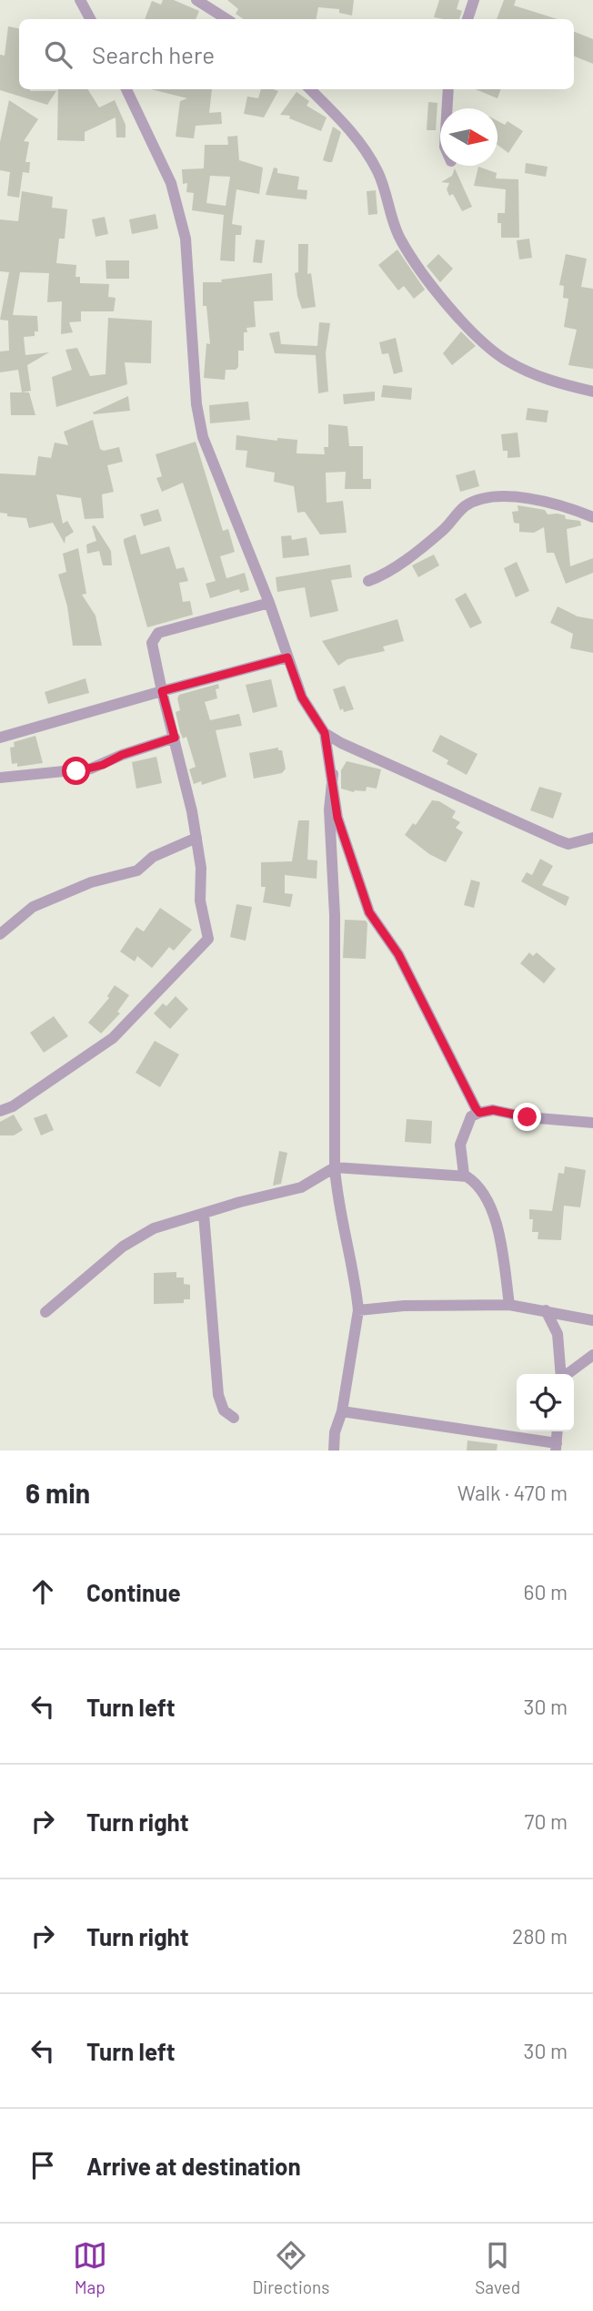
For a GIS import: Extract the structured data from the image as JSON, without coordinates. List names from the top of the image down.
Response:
{
  "north": "right",
  "page": {
    "search": "Search here",
    "heading": ["6 min", "Walk · 470 m"],
    "list": [
      ["Continue", "60 m"],
      ["Turn left", "30 m"],
      ["Turn right", "70 m"],
      ["Turn right", "280 m"],
      ["Turn left", "30 m"],
      "Arrive at destination"
    ],
    "nav": ["Map", "Directions", "Saved"]
  }
}
